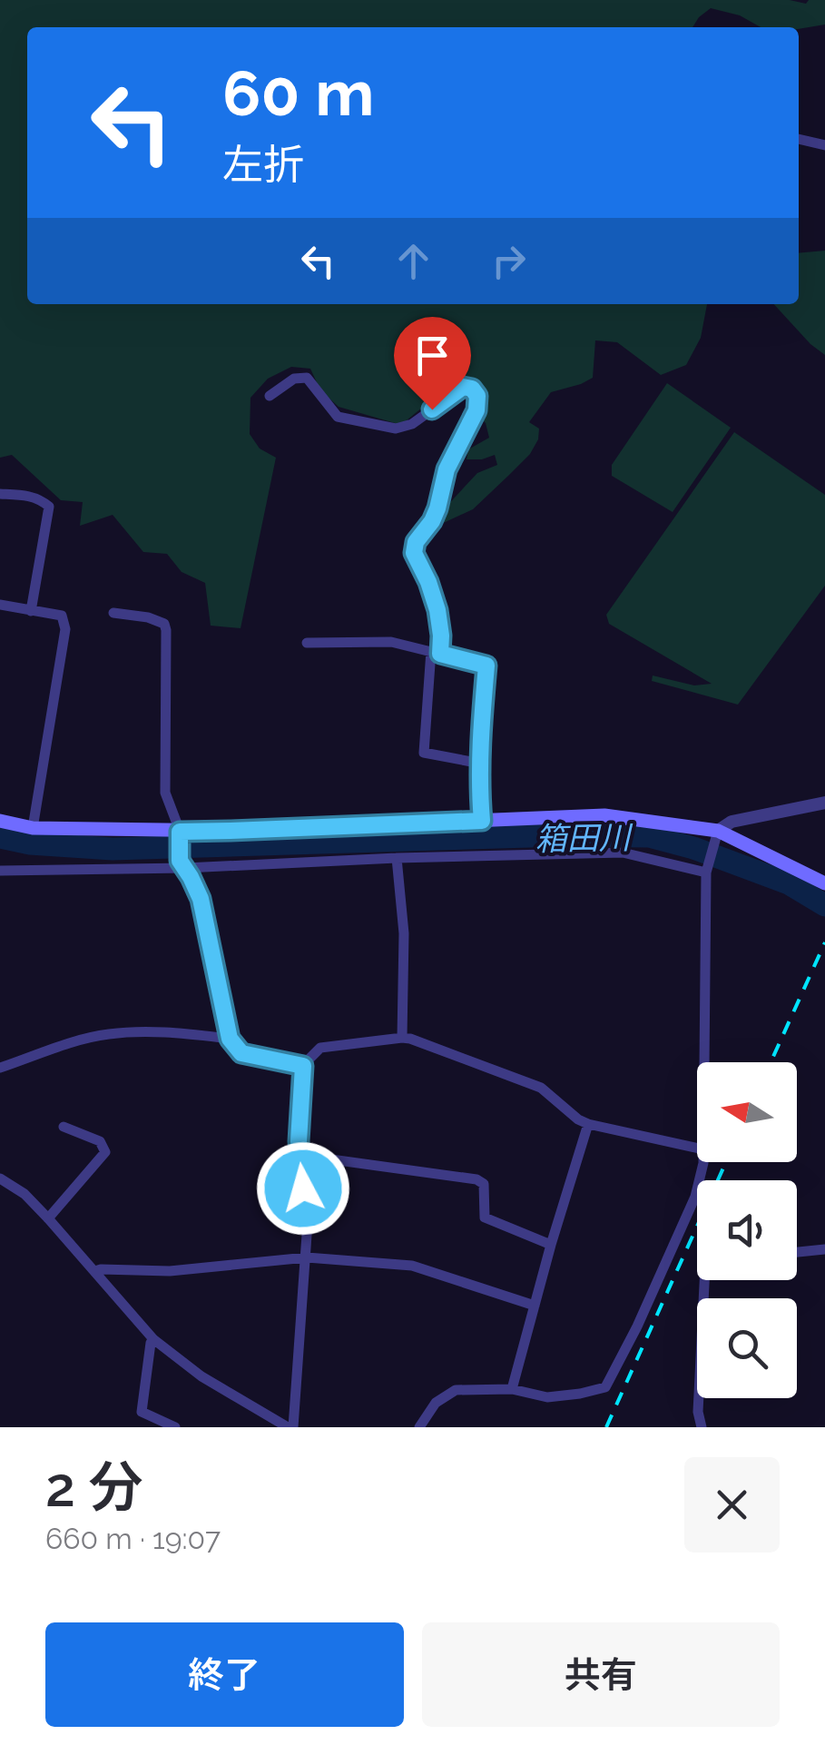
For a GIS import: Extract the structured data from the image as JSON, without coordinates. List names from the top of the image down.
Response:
{
  "water": ["箱田川"],
  "north": "left",
  "page": {
    "turn": ["60 m", "左折"],
    "heading": ["2 分", "660 m · 19:07"],
    "buttons": ["終了", "共有"]
  }
}
